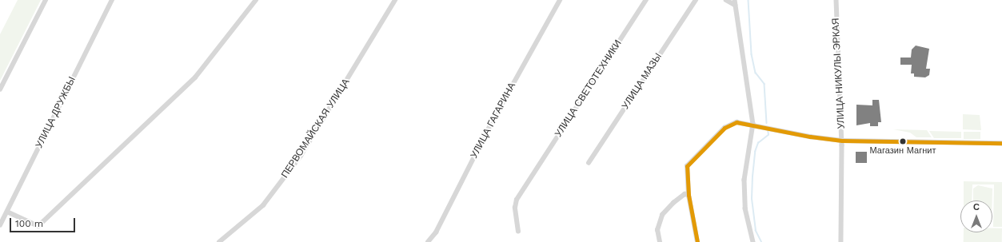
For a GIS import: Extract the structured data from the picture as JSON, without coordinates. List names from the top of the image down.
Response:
{
  "streets": {
    "street": [
      "УЛИЦА НИКУЛЫ ЭРКАЯ",
      "УЛИЦА МАЗЫ",
      "УЛИЦА СВЕТОТЕХНИКИ",
      "УЛИЦА ДРУЖБЫ",
      "УЛИЦА ГАГАРИНА",
      "ПЕРВОМАЙСКАЯ УЛИЦА"
    ]
  },
  "places": ["Магазин Магнит"],
  "scale_bar": "100 m",
  "north": "top"
}
